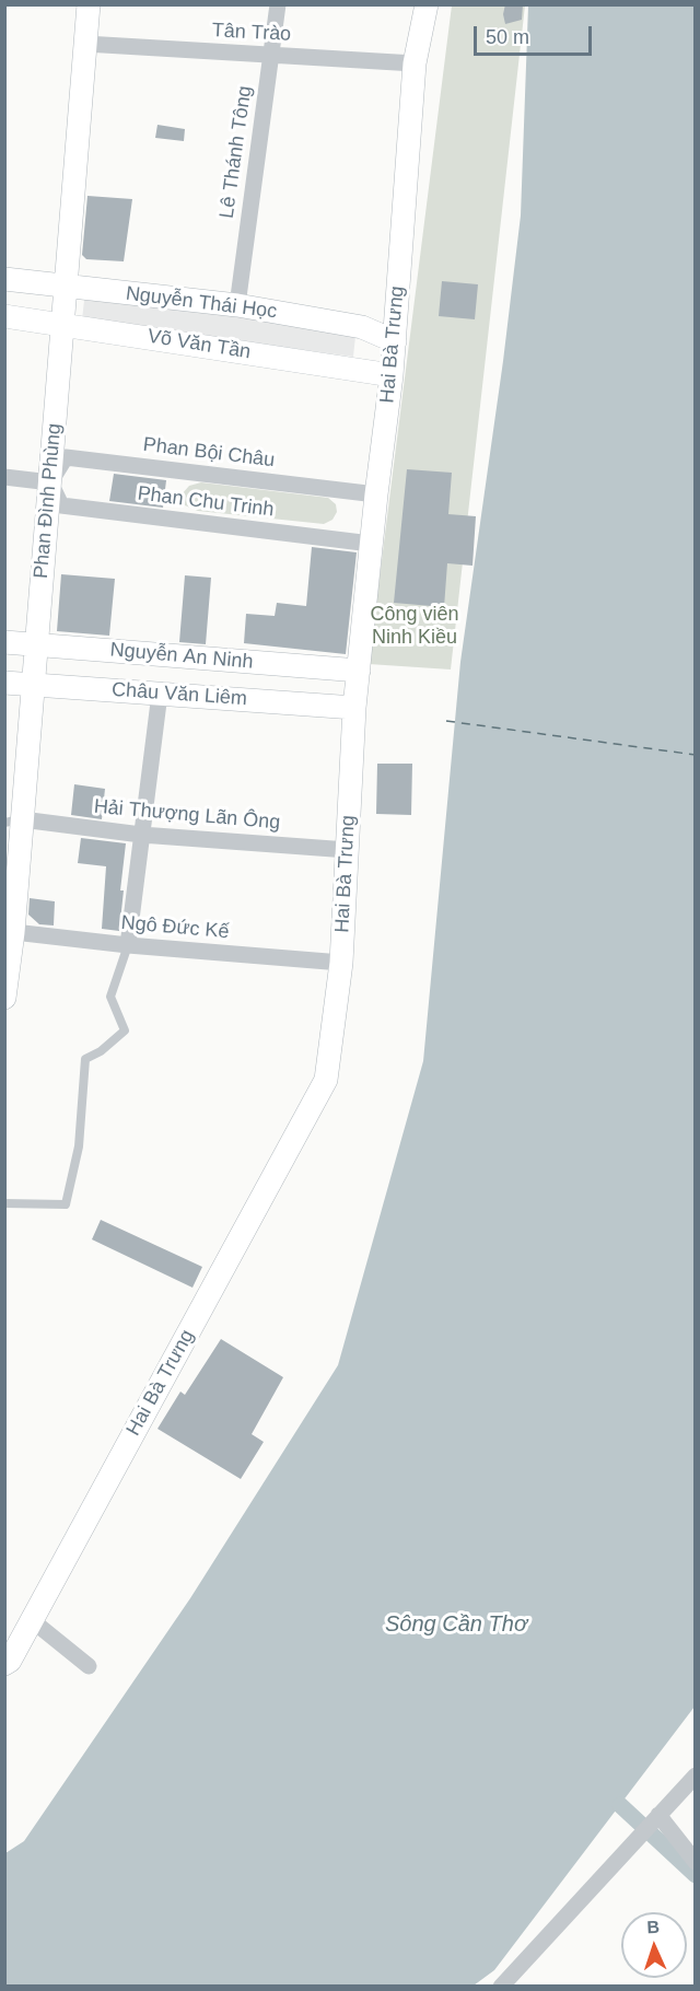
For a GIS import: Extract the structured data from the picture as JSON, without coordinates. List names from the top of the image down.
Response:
{
  "streets": {
    "street": [
      "Tân Trào",
      "Lê Thánh Tông",
      "Nguyễn Thái Học",
      "Võ Văn Tần",
      "Hai Bà Trưng",
      "Phan Bội Châu",
      "Phan Đình Phùng",
      "Phan Chu Trinh",
      "Nguyễn An Ninh",
      "Châu Văn Liêm",
      "Hải Thượng Lãn Ông",
      "Ngô Đức Kế"
    ]
  },
  "crossings": [
    ["Tân Trào", "Lê Thánh Tông"],
    ["Tân Trào", "Hai Bà Trưng"],
    ["Tân Trào", "Phan Đình Phùng"],
    ["Lê Thánh Tông", "Nguyễn Thái Học"],
    ["Nguyễn Thái Học", "Hai Bà Trưng"],
    ["Nguyễn Thái Học", "Phan Đình Phùng"],
    ["Võ Văn Tần", "Hai Bà Trưng"],
    ["Võ Văn Tần", "Phan Đình Phùng"],
    ["Hai Bà Trưng", "Phan Bội Châu"],
    ["Hai Bà Trưng", "Phan Chu Trinh"],
    ["Hai Bà Trưng", "Nguyễn An Ninh"],
    ["Hai Bà Trưng", "Châu Văn Liêm"],
    ["Hai Bà Trưng", "Hải Thượng Lãn Ông"],
    ["Hai Bà Trưng", "Ngô Đức Kế"],
    ["Phan Bội Châu", "Phan Đình Phùng"],
    ["Phan Bội Châu", "Phan Chu Trinh"],
    ["Phan Đình Phùng", "Phan Chu Trinh"],
    ["Phan Đình Phùng", "Nguyễn An Ninh"],
    ["Phan Đình Phùng", "Châu Văn Liêm"],
    ["Phan Đình Phùng", "Hải Thượng Lãn Ông"],
    ["Phan Đình Phùng", "Ngô Đức Kế"]
  ],
  "water": ["Sông Cần Thơ"],
  "parks": ["Công viên Ninh Kiều"],
  "scale_bar": "50 m",
  "north": "top"
}
